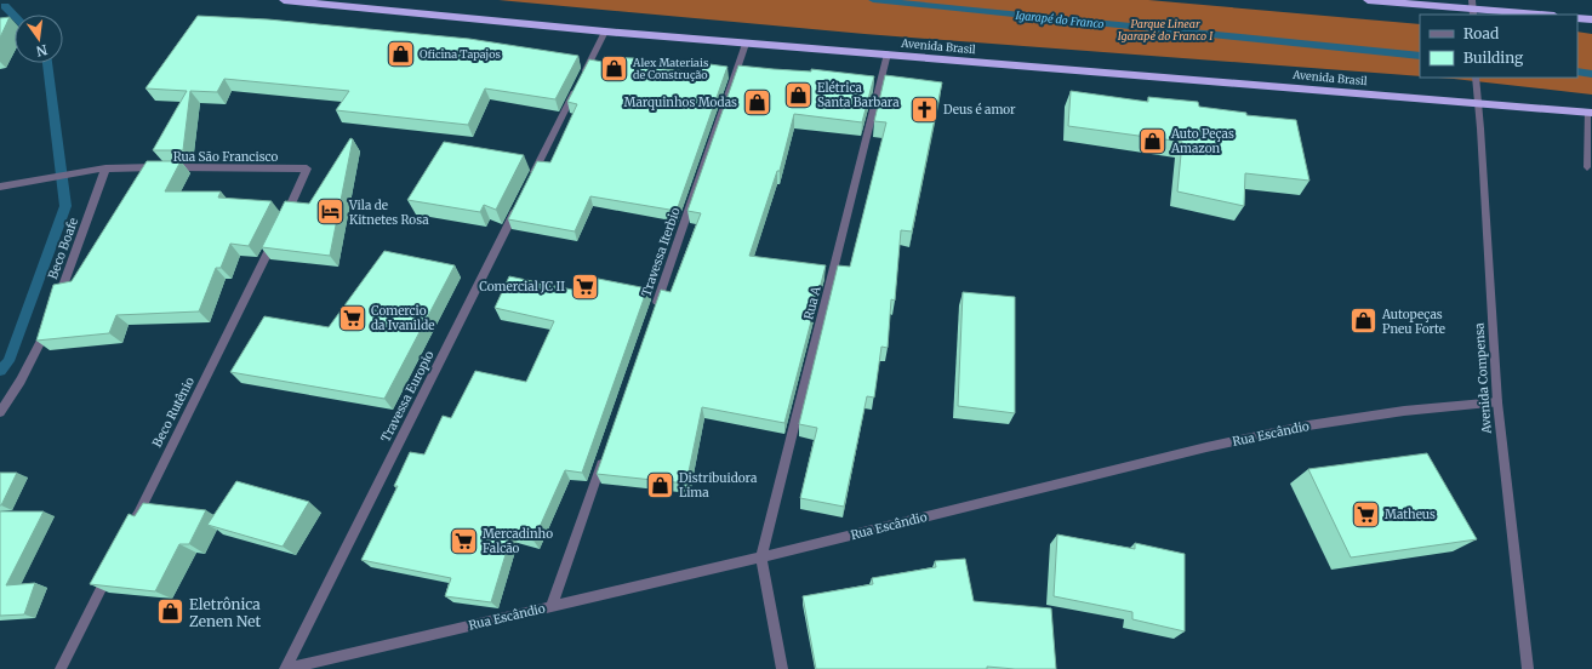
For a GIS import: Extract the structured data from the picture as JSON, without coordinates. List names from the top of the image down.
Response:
{
  "streets": {
    "highway": ["Avenida Brasil"],
    "street": [
      "Rua São Francisco",
      "Beco Boafe",
      "Travessa Iterbio",
      "Rua A",
      "Avenida Compensa",
      "Travessa Europio",
      "Beco Rutênio",
      "Rua Escândio"
    ]
  },
  "crossings": [
    ["Avenida Brasil", "Travessa Iterbio"],
    ["Avenida Brasil", "Rua A"],
    ["Avenida Brasil", "Avenida Compensa"],
    ["Rua São Francisco", "Beco Boafe"],
    ["Rua São Francisco", "Beco Rutênio"],
    ["Rua A", "Rua Escândio"],
    ["Avenida Compensa", "Rua Escândio"],
    ["Travessa Europio", "Rua Escândio"]
  ],
  "water": ["Igarapé do Franco"],
  "parks": ["Parque Linear Igarapé do Franco I"],
  "places": {
    "shop": [
      "Oficina Tapajos",
      "Alex Materiais de Construção",
      "Elétrica Santa Barbara",
      "Marquinhos Modas",
      "Auto Peças Amazon",
      "Autopeças Pneu Forte",
      "Distribuidora Lima",
      "Eletrônica Zenen Net"
    ],
    "church": ["Deus é amor"],
    "hotel": ["Vila de Kitnetes Rosa"],
    "supermarket": [
      "Comercial JC II",
      "Comercio da Ivanilde",
      "Matheus",
      "Mercadinho Falcão"
    ]
  },
  "legend": ["Road", "Building"],
  "north": "bottom"
}
